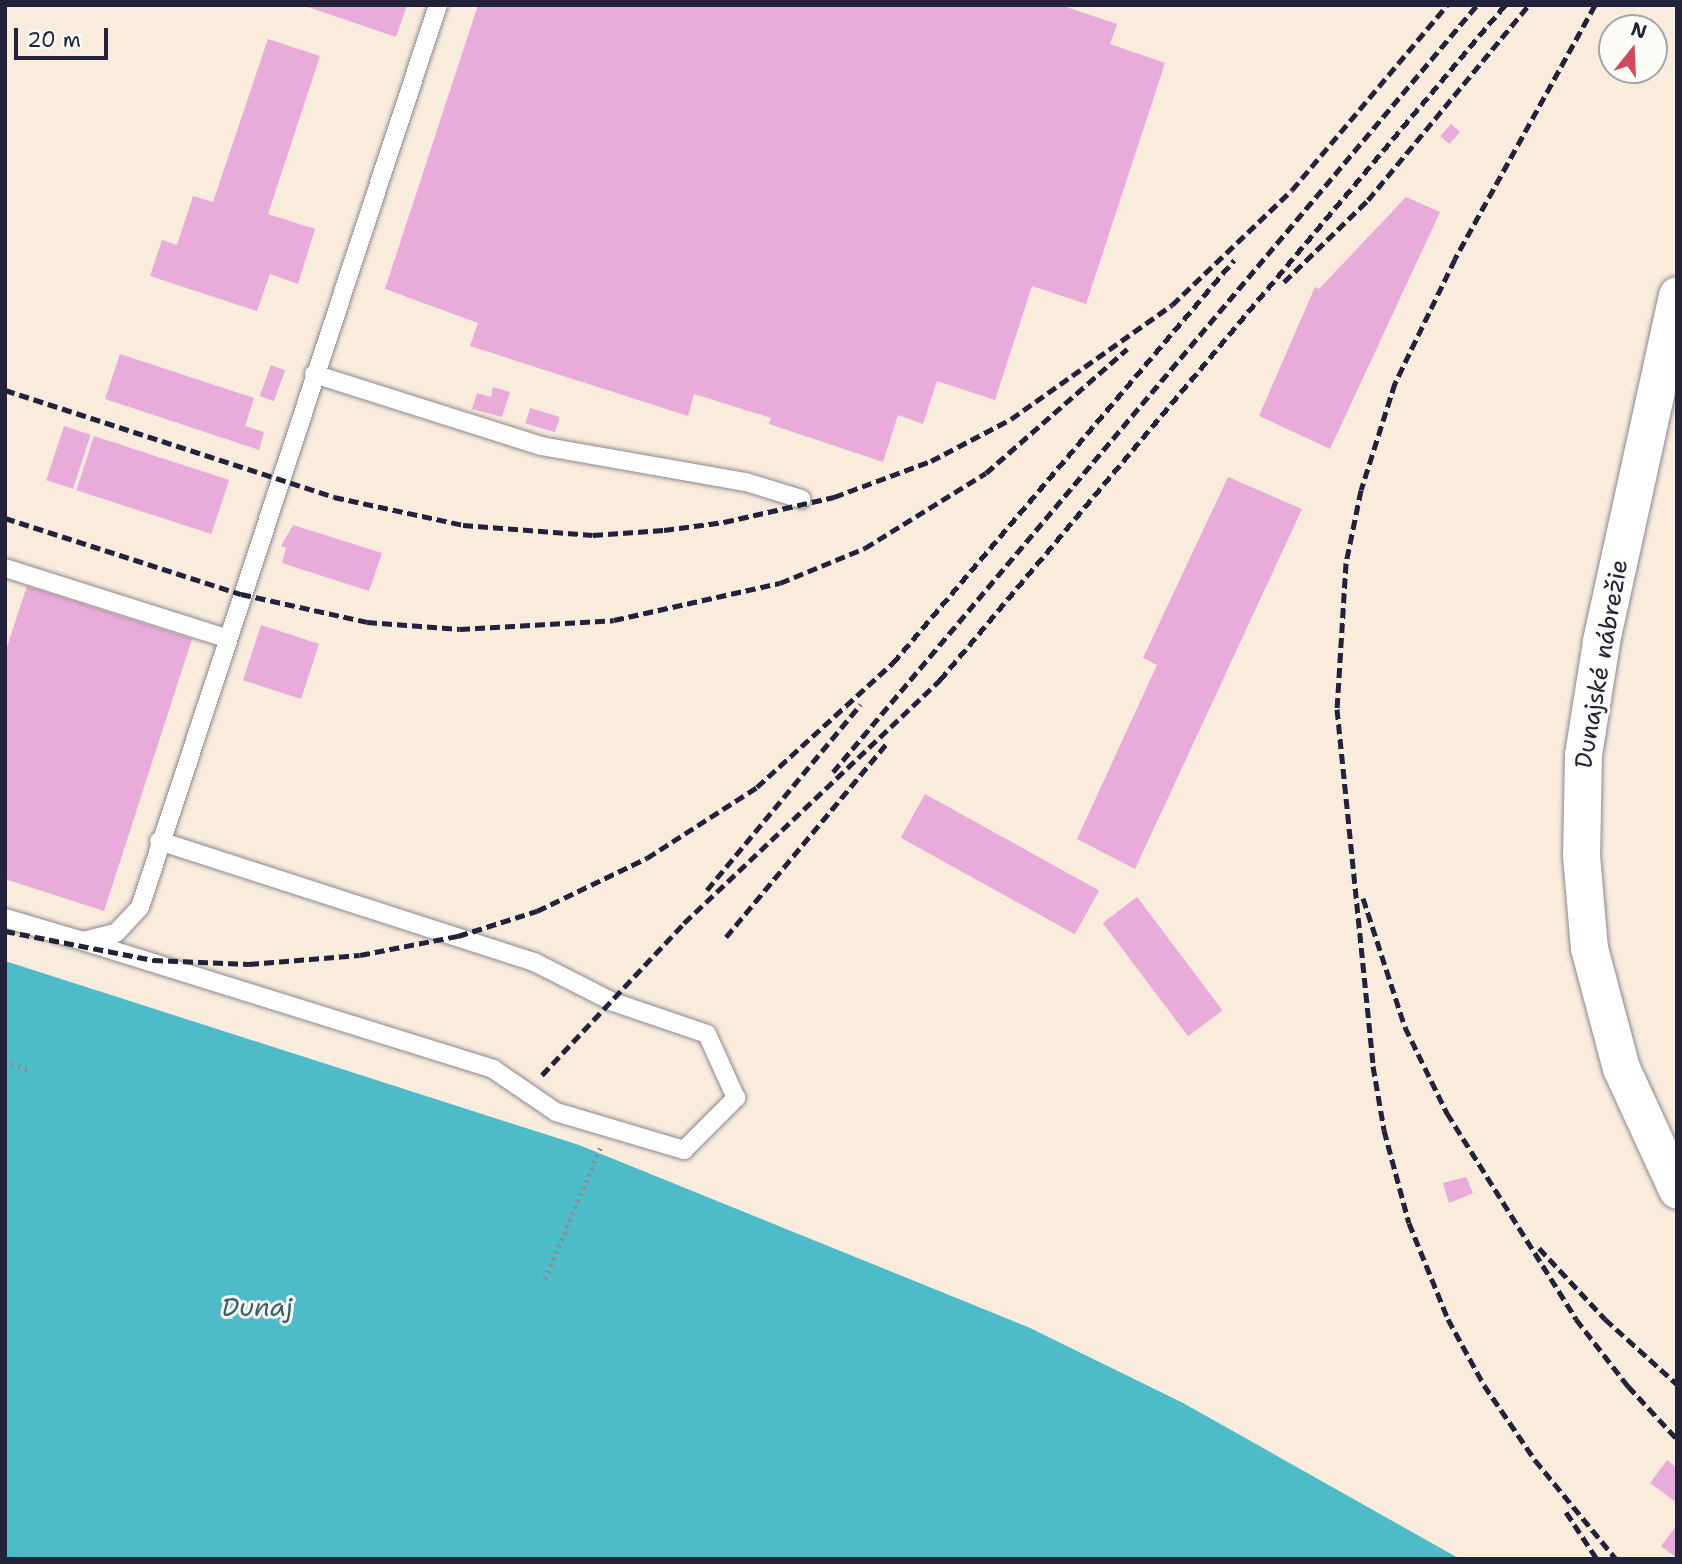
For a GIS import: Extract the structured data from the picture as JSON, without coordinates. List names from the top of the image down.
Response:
{
  "streets": {
    "street": ["Dunajské nábrežie"]
  },
  "water": ["Dunaj"],
  "scale_bar": "20 m",
  "north": "top"
}
